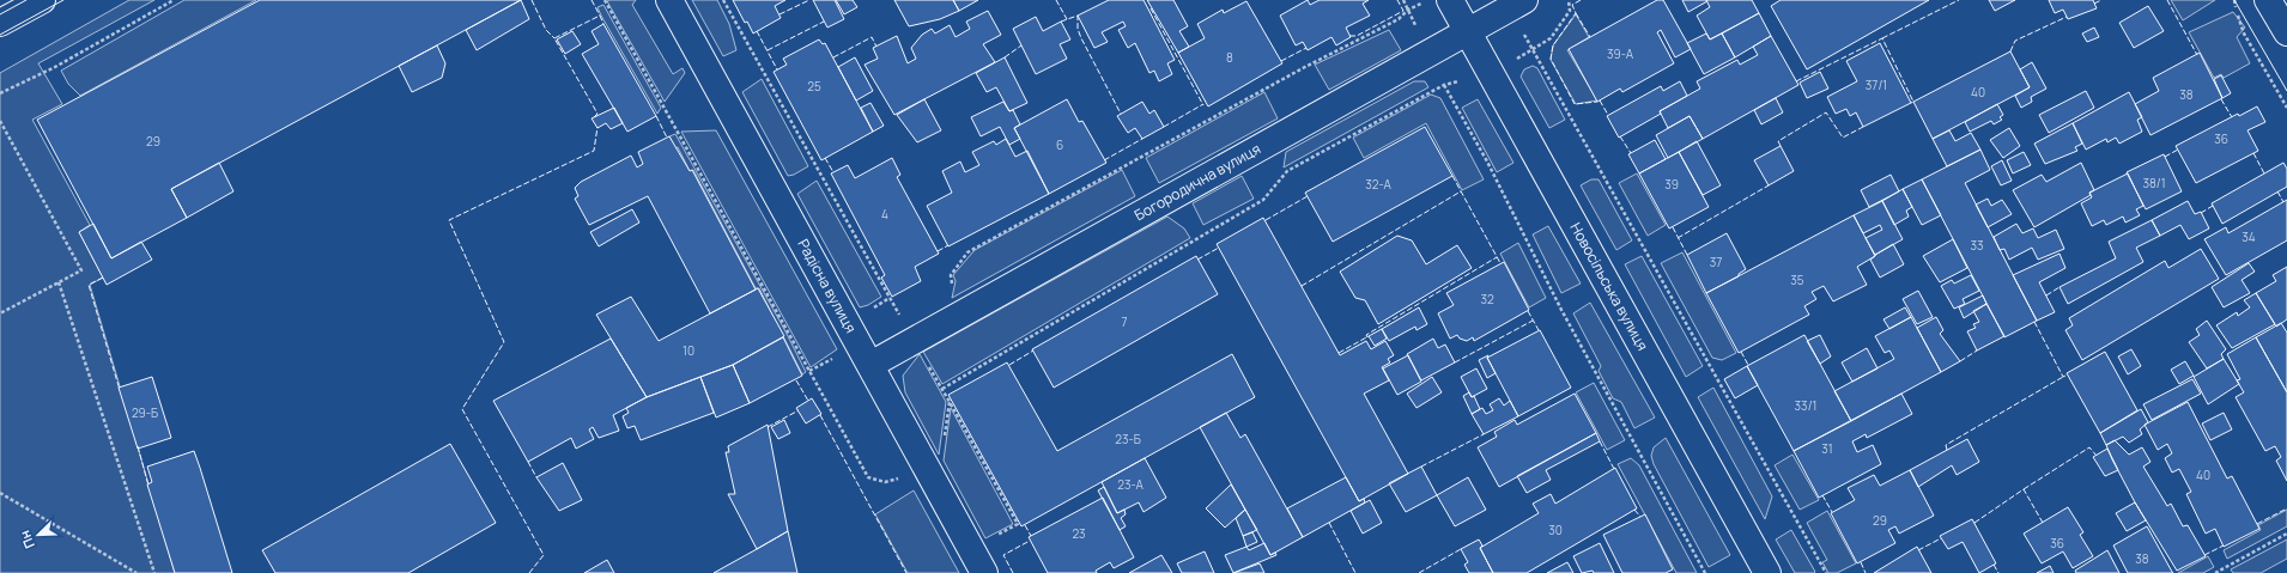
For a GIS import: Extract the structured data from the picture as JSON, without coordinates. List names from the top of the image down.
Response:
{
  "streets": {
    "street": ["Богородична вулиця", "Радісна вулиця", "Новосільська вулиця"]
  },
  "crossings": [
    ["Богородична вулиця", "Радісна вулиця"],
    ["Богородична вулиця", "Новосільська вулиця"]
  ],
  "house_numbers": [
    "39-А",
    "8",
    "37/1",
    "25",
    "40",
    "38",
    "36",
    "29",
    "6",
    "38/1",
    "32-А",
    "39",
    "4",
    "34",
    "33",
    "37",
    "35",
    "32",
    "7",
    "10",
    "33/1",
    "29-Б",
    "23-Б",
    "31",
    "40",
    "23-А",
    "29",
    "30",
    "23",
    "36",
    "38"
  ],
  "north": "bottom left"
}
